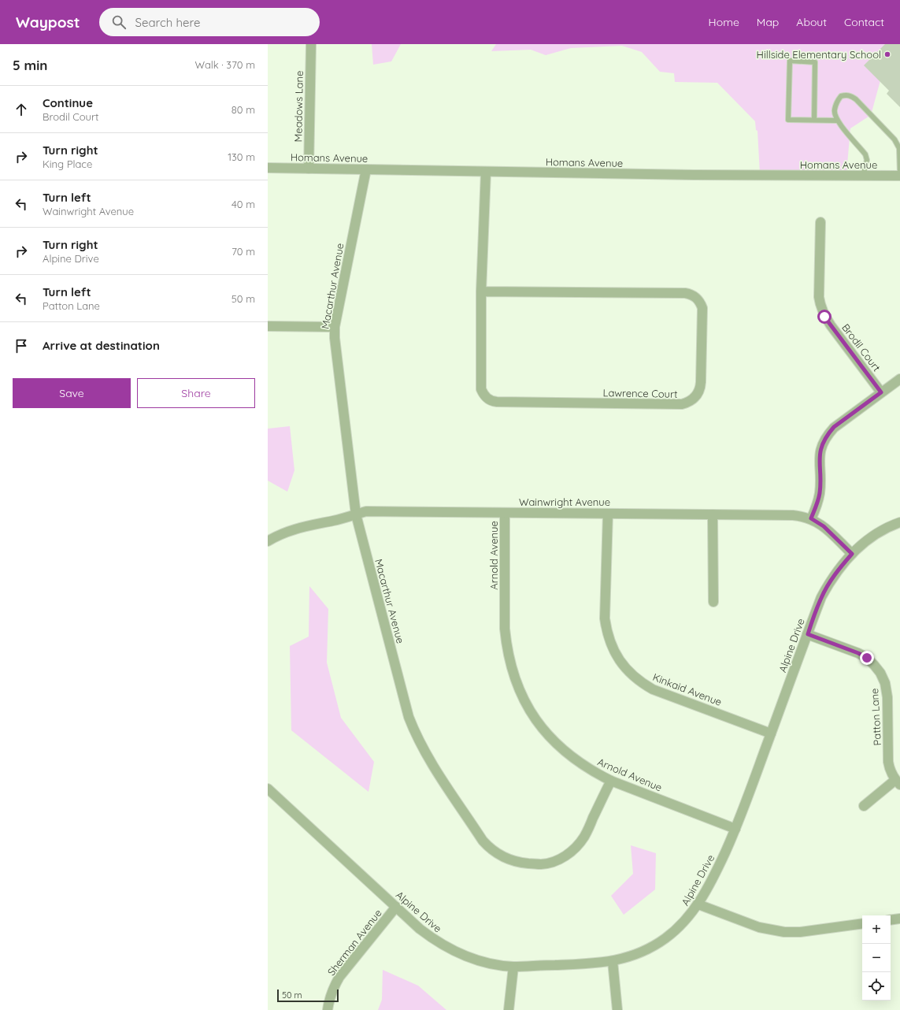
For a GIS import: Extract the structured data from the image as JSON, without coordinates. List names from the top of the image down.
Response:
{
  "streets": {
    "street": [
      "Meadows Lane",
      "Homans Avenue",
      "Macarthur Avenue",
      "Brodil Court",
      "Lawrence Court",
      "Wainwright Avenue",
      "Arnold Avenue",
      "Alpine Drive",
      "Kinkaid Avenue",
      "Patton Lane",
      "Sherman Avenue"
    ]
  },
  "crossings": [
    ["Meadows Lane", "Homans Avenue"],
    ["Homans Avenue", "Macarthur Avenue"],
    ["Homans Avenue", "Lawrence Court"],
    ["Macarthur Avenue", "Wainwright Avenue"],
    ["Macarthur Avenue", "Arnold Avenue"],
    ["Wainwright Avenue", "Arnold Avenue"],
    ["Wainwright Avenue", "Alpine Drive"],
    ["Wainwright Avenue", "Kinkaid Avenue"],
    ["Arnold Avenue", "Alpine Drive"],
    ["Alpine Drive", "Kinkaid Avenue"],
    ["Alpine Drive", "Patton Lane"],
    ["Alpine Drive", "Sherman Avenue"]
  ],
  "places": ["Hillside Elementary School"],
  "scale_bar": "50 m",
  "page": {
    "header": "Waypost",
    "search": "Search here",
    "nav": [
      "Home",
      "Map",
      "About",
      "Contact"
    ],
    "heading": ["5 min", "Walk · 370 m"],
    "list": [
      ["Continue", "Brodil Court", "80 m"],
      ["Turn right", "King Place", "130 m"],
      ["Turn left", "Wainwright Avenue", "40 m"],
      ["Turn right", "Alpine Drive", "70 m"],
      ["Turn left", "Patton Lane", "50 m"],
      "Arrive at destination"
    ],
    "buttons": ["Save", "Share"],
    "map_buttons": ["+", "−"],
    "scale": "50 m"
  }
}
